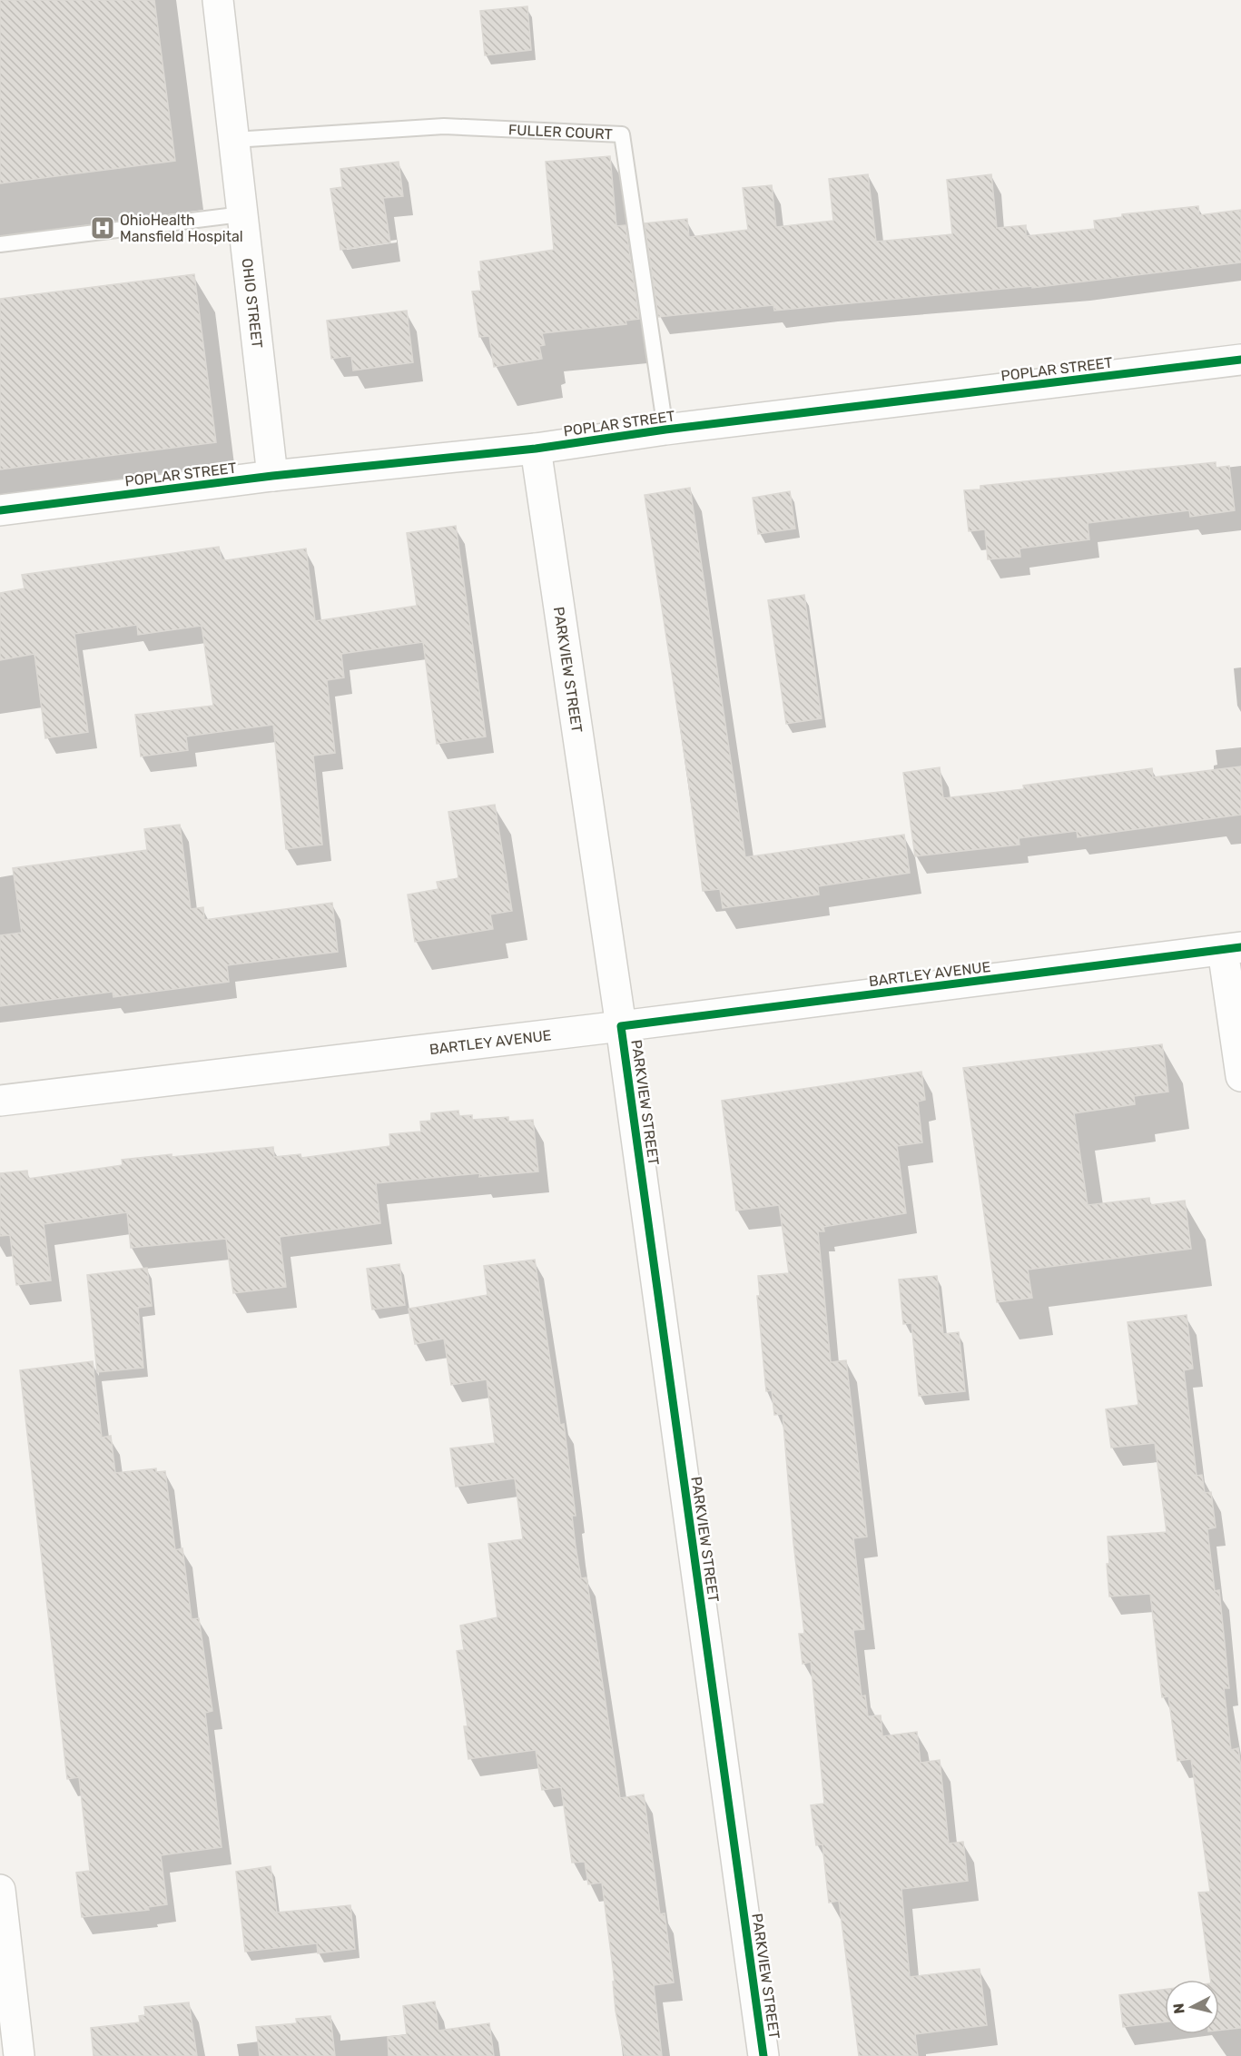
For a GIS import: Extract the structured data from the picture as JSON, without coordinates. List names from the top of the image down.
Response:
{
  "streets": {
    "street": [
      "OHIO STREET",
      "POPLAR STREET",
      "PARKVIEW STREET",
      "BARTLEY AVENUE"
    ],
    "lane": ["FULLER COURT"]
  },
  "crossings": [
    ["FULLER COURT", "OHIO STREET"],
    ["FULLER COURT", "POPLAR STREET"],
    ["OHIO STREET", "POPLAR STREET"],
    ["POPLAR STREET", "PARKVIEW STREET"],
    ["PARKVIEW STREET", "BARTLEY AVENUE"]
  ],
  "places": {
    "hospital": ["OhioHealth Mansfield Hospital"]
  },
  "north": "left"
}
